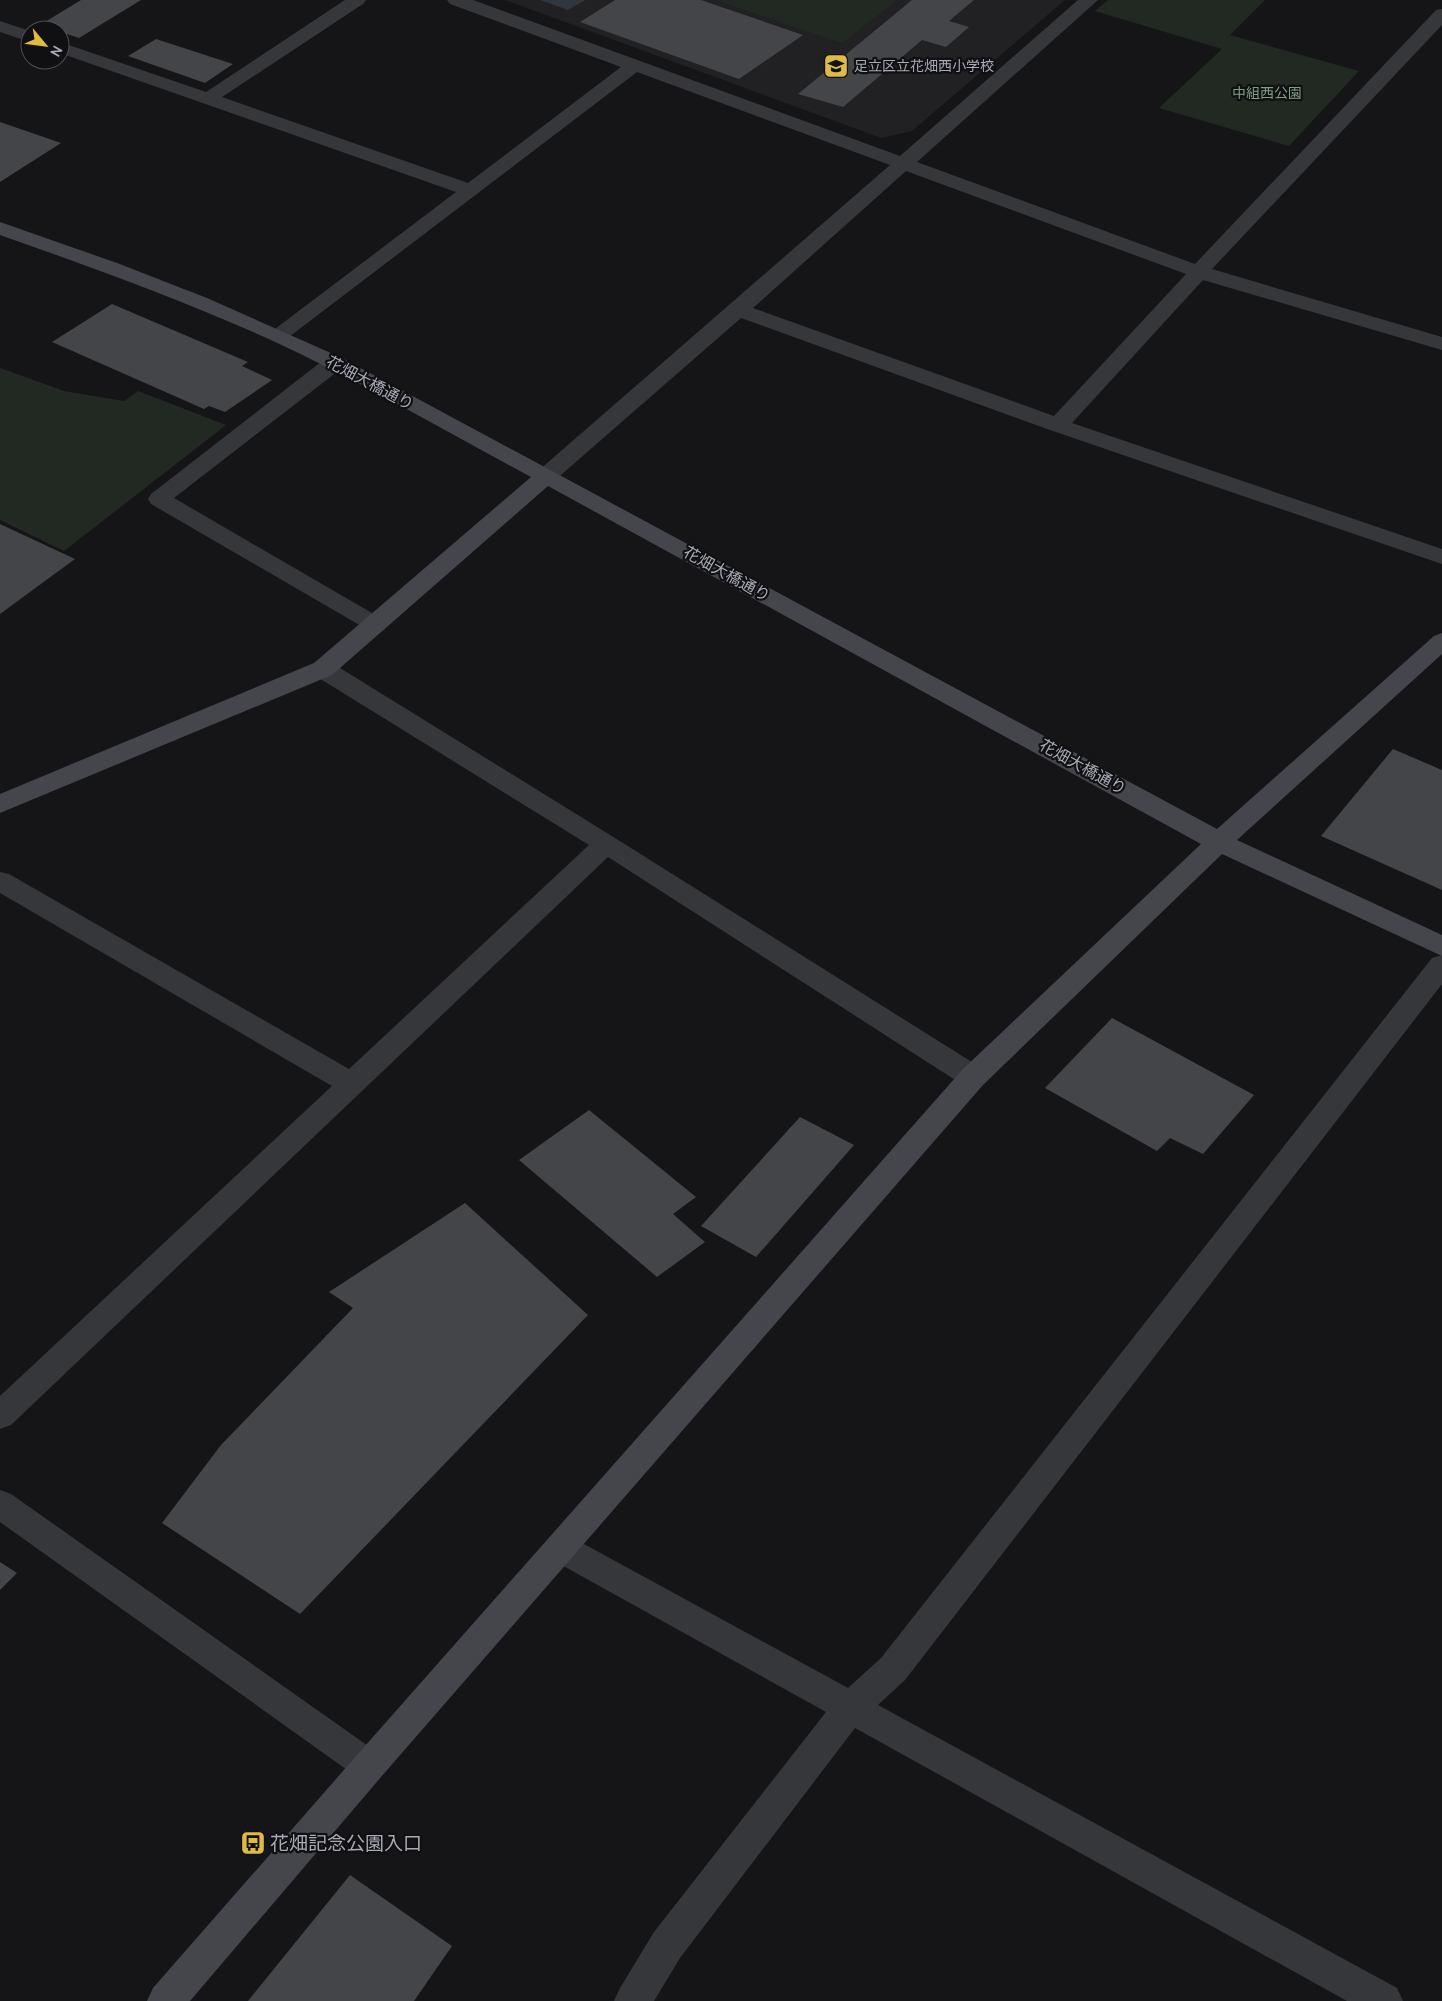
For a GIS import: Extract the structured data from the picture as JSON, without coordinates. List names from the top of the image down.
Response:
{
  "streets": {
    "street": ["花畑大橋通り"]
  },
  "parks": ["中組西公園"],
  "places": {
    "school or university": ["足立区立花畑西小学校"],
    "bus stop": ["花畑記念公園入口"]
  },
  "north": "bottom right"
}
